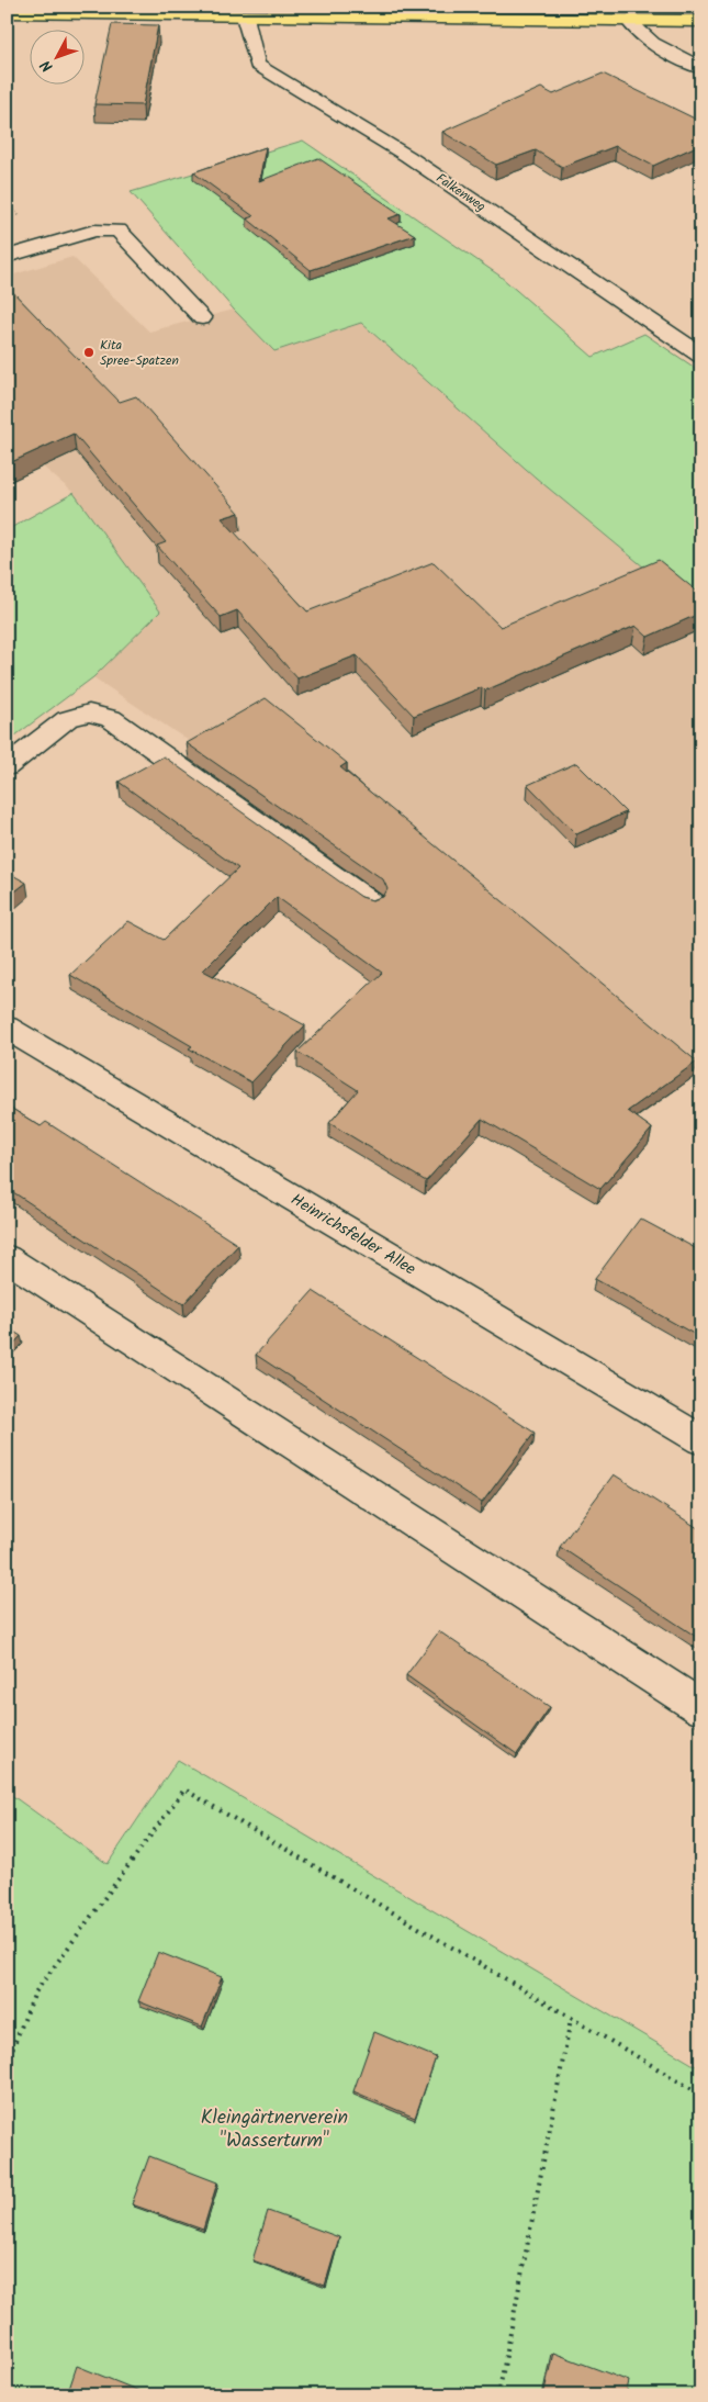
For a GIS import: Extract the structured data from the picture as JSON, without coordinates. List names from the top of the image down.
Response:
{
  "streets": {
    "street": ["Falkenweg", "Heinrichsfelder Allee"]
  },
  "parks": ["Kleingärtnerverein \"Wasserturm\""],
  "places": ["Kita Spree-Spatzen"],
  "north": "bottom left"
}
